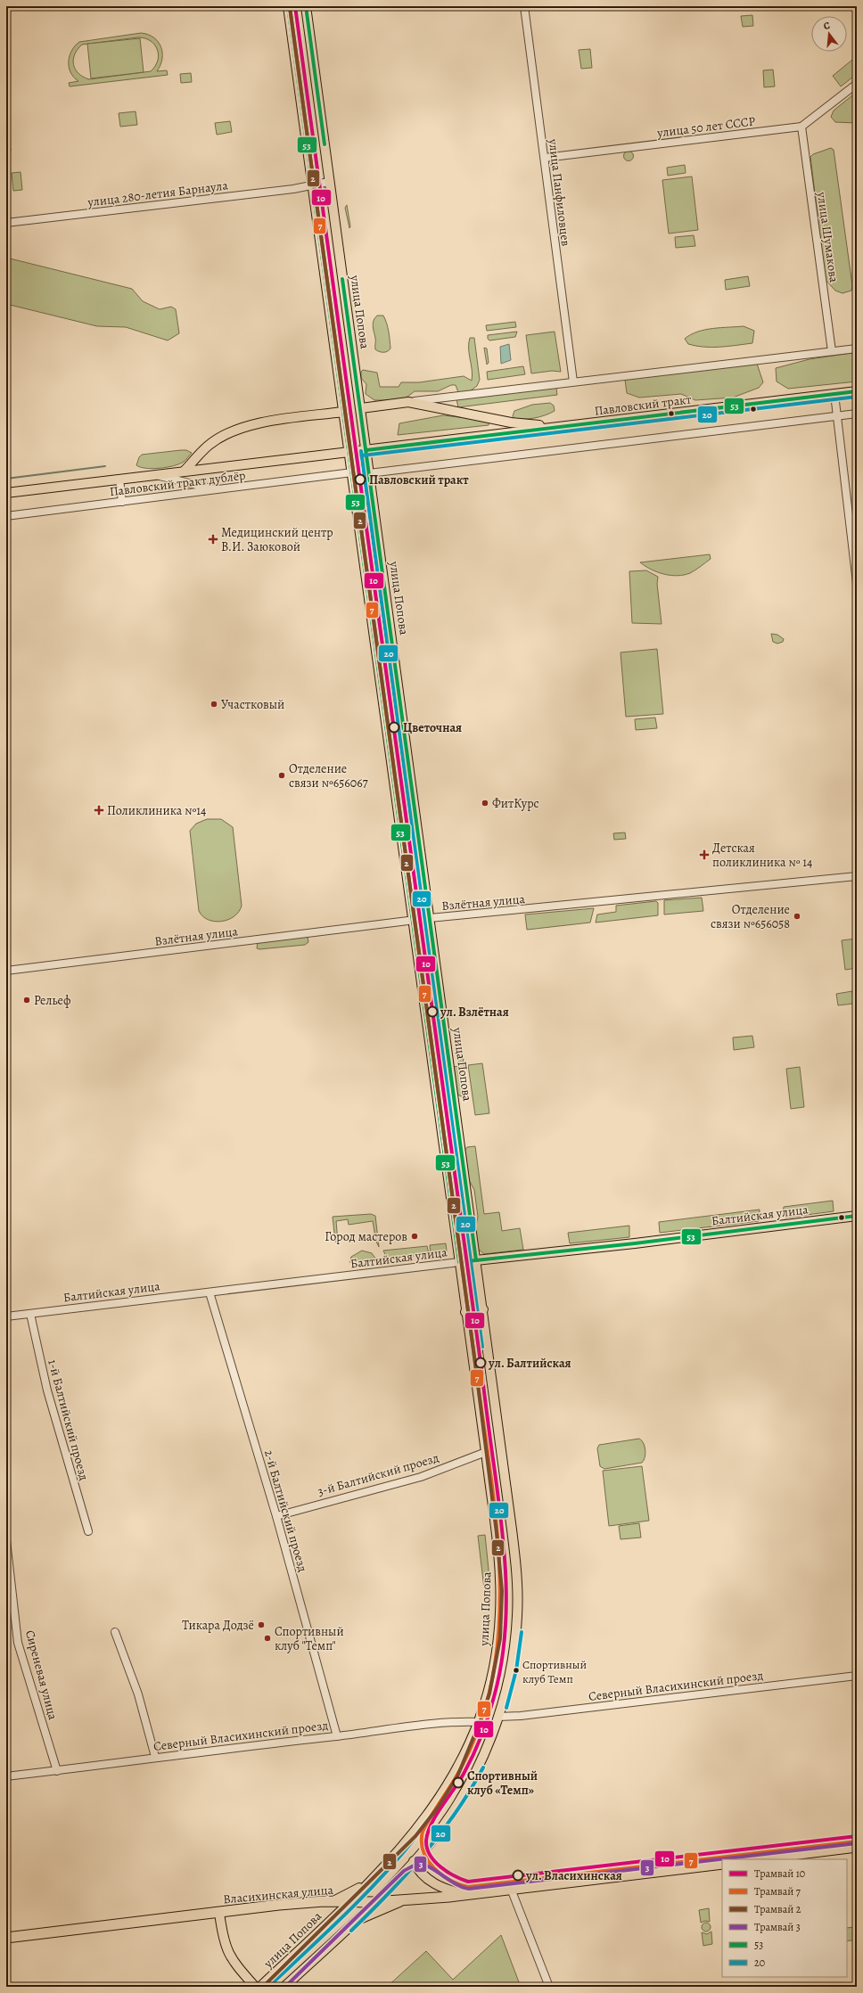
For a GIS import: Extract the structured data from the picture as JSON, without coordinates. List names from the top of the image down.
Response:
{
  "streets": {
    "highway": ["Власихинская улица"],
    "main road": ["улица Попова", "Павловский тракт", "Балтийская улица"],
    "street": [
      "улица 50 лет СССР",
      "улица Панфиловцев",
      "улица 280-летия Барнаула",
      "улица Шумакова",
      "Павловский тракт дублёр",
      "Взлётная улица",
      "1-й Балтийский проезд",
      "3-й Балтийский проезд",
      "2-й Балтийский проезд",
      "Сиреневая улица",
      "Северный Власихинский проезд"
    ]
  },
  "crossings": [
    ["улица 50 лет СССР", "улица Панфиловцев"],
    ["улица 50 лет СССР", "улица Шумакова"],
    ["улица 280-летия Барнаула", "улица Попова"],
    ["улица Попова", "Павловский тракт"],
    ["улица Попова", "Павловский тракт дублёр"],
    ["улица Попова", "Взлётная улица"],
    ["улица Попова", "Балтийская улица"],
    ["улица Попова", "3-й Балтийский проезд"],
    ["улица Попова", "Северный Власихинский проезд"],
    ["улица Попова", "Власихинская улица"],
    ["Балтийская улица", "1-й Балтийский проезд"],
    ["Балтийская улица", "2-й Балтийский проезд"],
    ["3-й Балтийский проезд", "2-й Балтийский проезд"],
    ["2-й Балтийский проезд", "Северный Власихинский проезд"],
    ["Сиреневая улица", "Северный Власихинский проезд"]
  ],
  "places": {
    "other": [
      "Павловский тракт",
      "Участковый",
      "Цветочная",
      "Отделение связи №656067",
      "ФитКурс",
      "Отделение связи №656058",
      "Рельеф",
      "ул. Взлётная",
      "Город мастеров",
      "ул. Балтийская",
      "Тикара Додзё",
      "Спортивный клуб \"Темп\"",
      "Спортивный клуб Темп",
      "Спортивный клуб «Темп»",
      "ул. Власихинская"
    ],
    "health": ["Медицинский центр В.И. Заюковой", "Поликлиника №14", "Детская поликлиника № 14"]
  },
  "lines": [
    "tram line 10",
    "transit line 53",
    "tram line 7",
    "tram line 2",
    "transit line 20",
    "tram line 3"
  ],
  "legend": [
    "Трамвай 10",
    "Трамвай 7",
    "Трамвай 2",
    "Трамвай 3",
    "53",
    "20"
  ],
  "north": "top"
}
